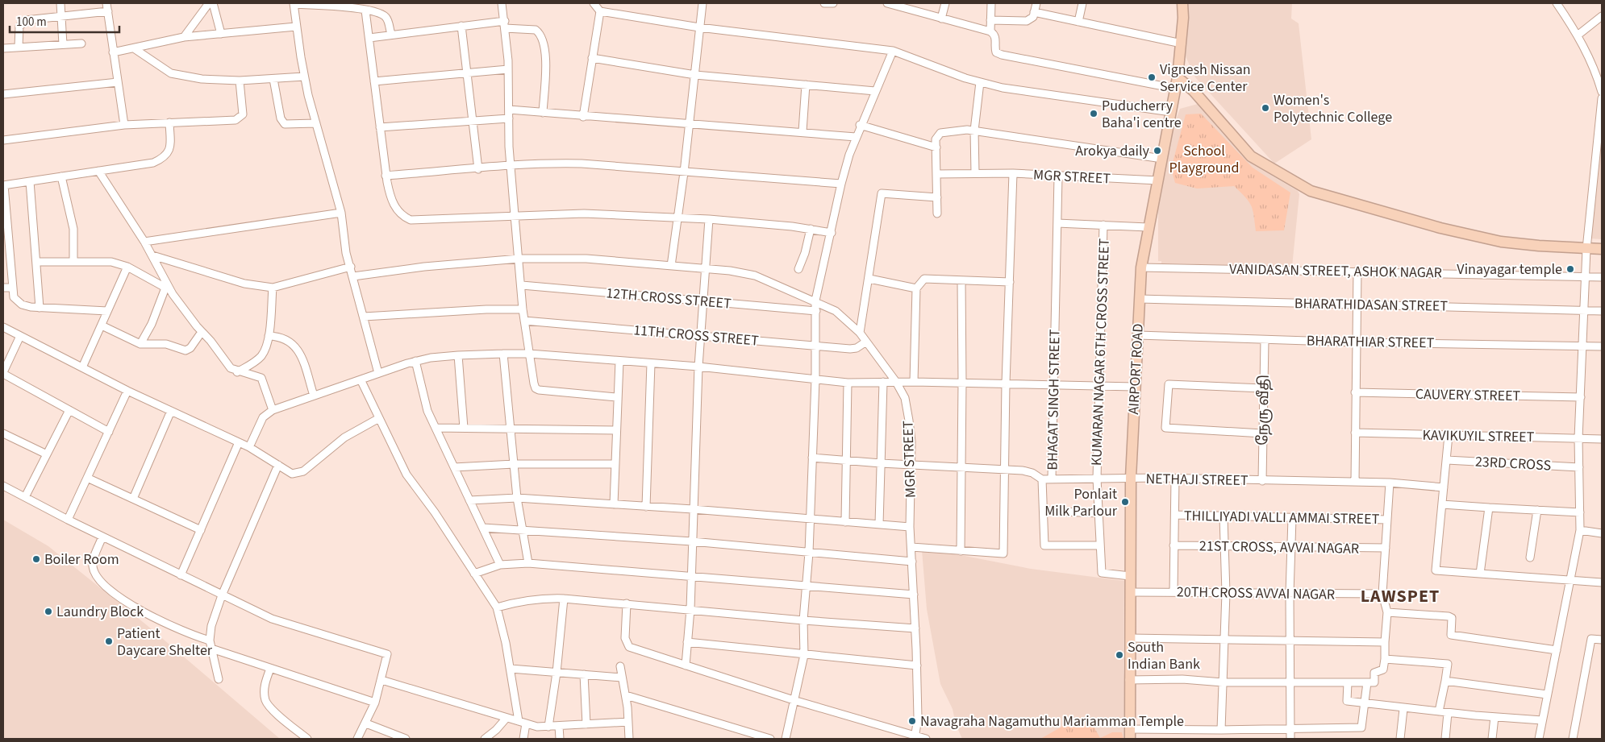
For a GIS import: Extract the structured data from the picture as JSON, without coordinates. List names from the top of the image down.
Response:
{
  "streets": {
    "street": [
      "MGR STREET",
      "VANIDASAN STREET, ASHOK NAGAR",
      "12TH CROSS STREET",
      "BHARATHIDASAN STREET",
      "11TH CROSS STREET",
      "BHARATHIAR STREET",
      "KUMARAN NAGAR 6TH CROSS STREET",
      "AIRPORT ROAD",
      "CAUVERY STREET",
      "BHAGAT SINGH STREET",
      "நேரு வீதி",
      "KAVIKUYIL STREET",
      "23RD CROSS",
      "NETHAJI STREET",
      "THILLIYADI VALLI AMMAI STREET",
      "21ST CROSS, AVVAI NAGAR",
      "20TH CROSS AVVAI NAGAR"
    ]
  },
  "crossings": [
    ["MGR STREET", "11TH CROSS STREET"],
    ["MGR STREET", "AIRPORT ROAD"],
    ["MGR STREET", "BHAGAT SINGH STREET"],
    ["VANIDASAN STREET, ASHOK NAGAR", "AIRPORT ROAD"],
    ["BHARATHIDASAN STREET", "AIRPORT ROAD"],
    ["BHARATHIAR STREET", "AIRPORT ROAD"],
    ["BHARATHIAR STREET", "நேரு வீதி"],
    ["KUMARAN NAGAR 6TH CROSS STREET", "BHAGAT SINGH STREET"],
    ["KUMARAN NAGAR 6TH CROSS STREET", "NETHAJI STREET"],
    ["AIRPORT ROAD", "NETHAJI STREET"],
    ["AIRPORT ROAD", "20TH CROSS AVVAI NAGAR"],
    ["BHAGAT SINGH STREET", "NETHAJI STREET"],
    ["நேரு வீதி", "NETHAJI STREET"]
  ],
  "districts": ["LAWSPET"],
  "parks": ["School Playground"],
  "places": [
    "Vignesh Nissan Service Center",
    "Women's Polytechnic College",
    "Puducherry Baha'i centre",
    "Arokya daily",
    "Vinayagar temple",
    "Ponlait Milk Parlour",
    "Boiler Room",
    "Laundry Block",
    "Patient Daycare Shelter",
    "South Indian Bank",
    "Navagraha Nagamuthu Mariamman Temple"
  ],
  "scale_bar": "100 m"
}
